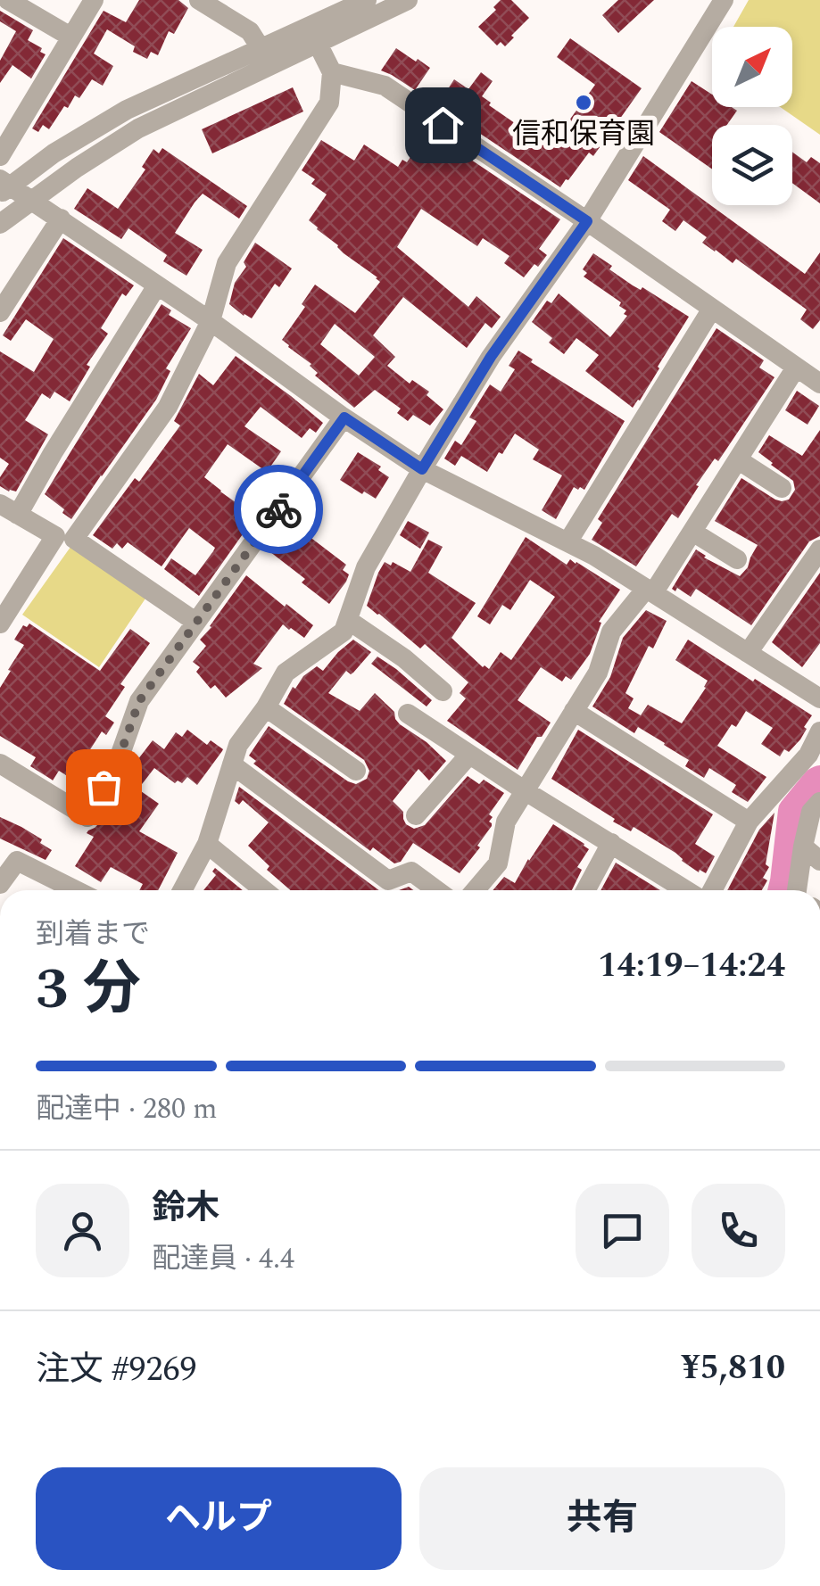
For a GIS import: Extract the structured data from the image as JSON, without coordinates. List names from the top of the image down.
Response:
{
  "places": ["信和保育園"],
  "north": "top right",
  "page": {
    "heading": ["3 分", "到着まで", "14:19–14:24"],
    "panel": [
      "鈴木",
      "配達員 · 4.4",
      "注文 #9269",
      "¥5,810"
    ],
    "bar": "配達中 · 280 m",
    "buttons": ["ヘルプ", "共有"]
  }
}
